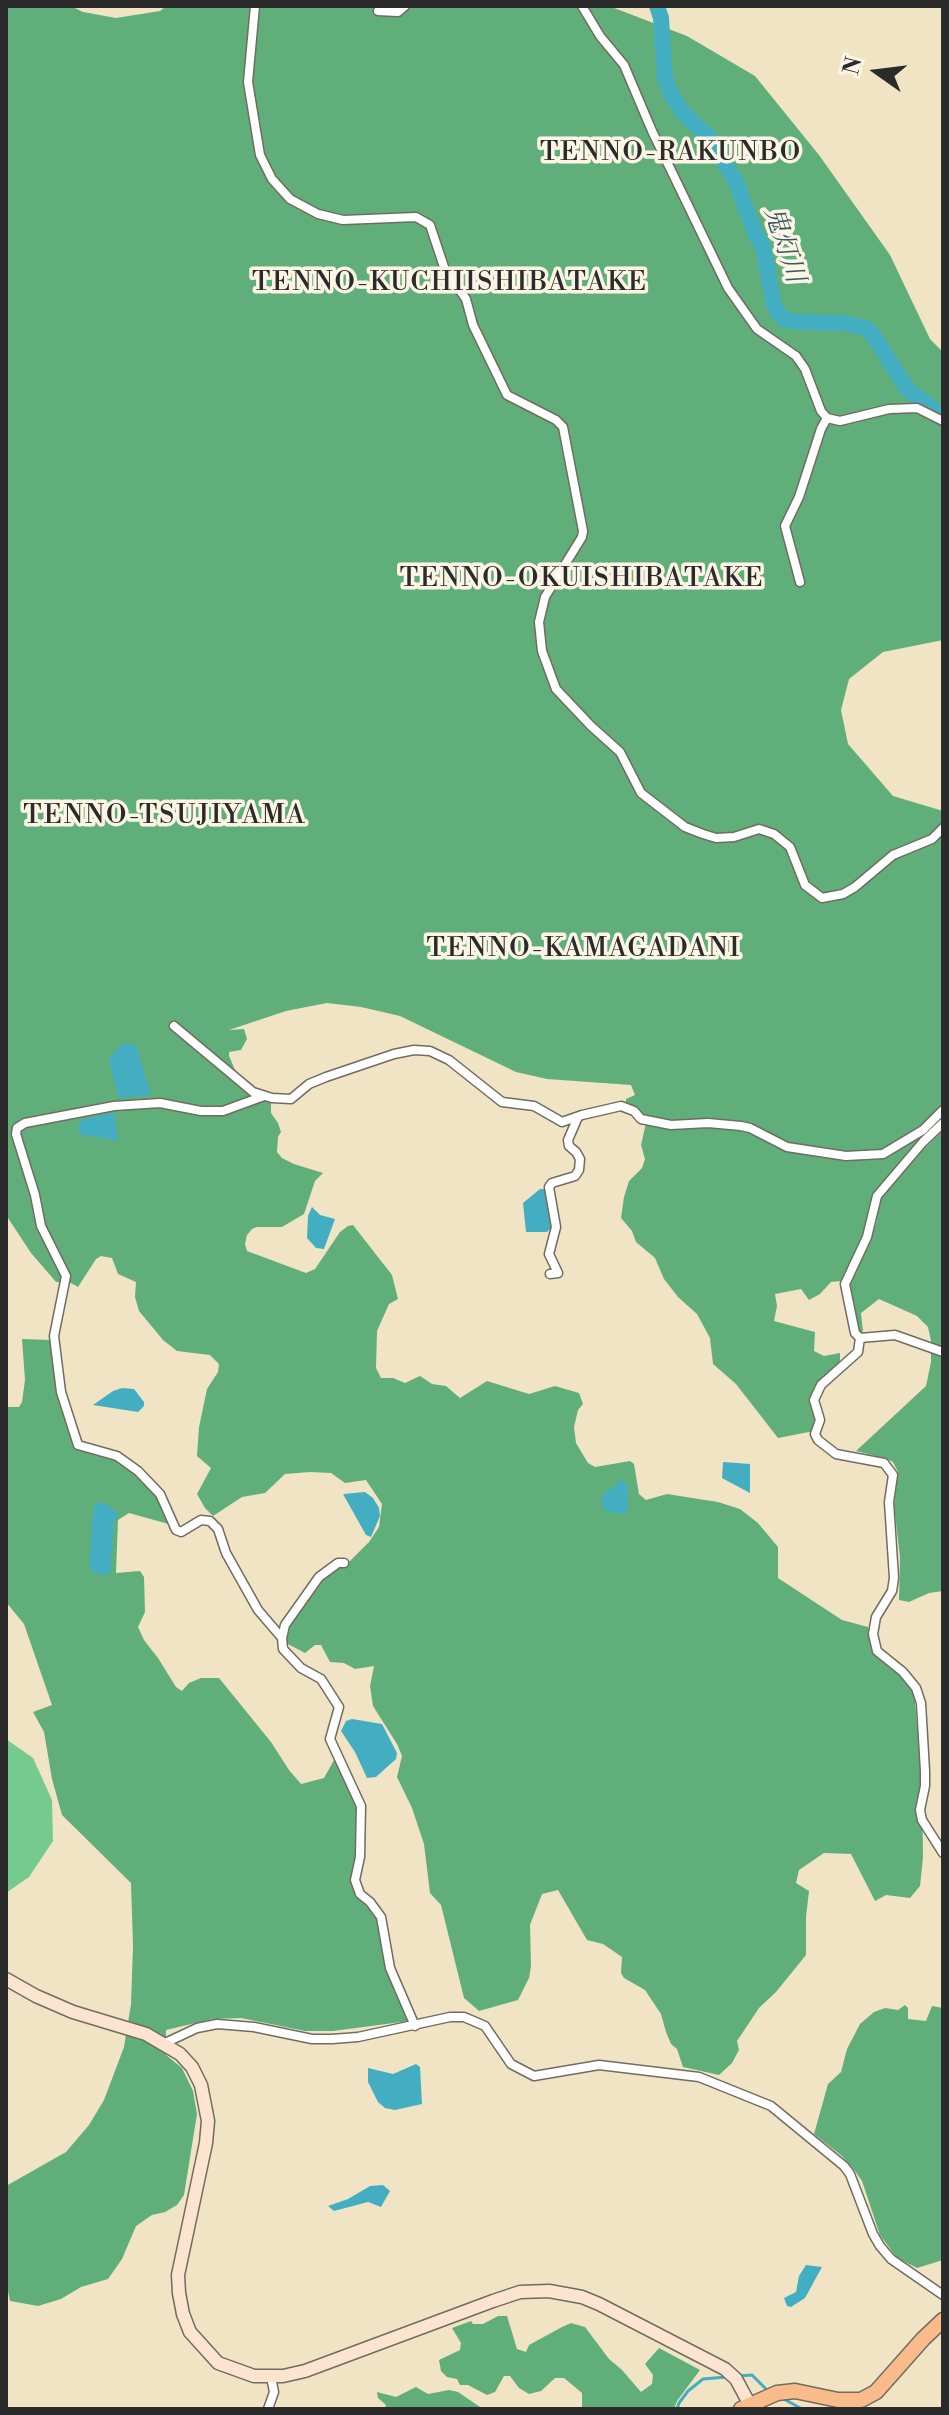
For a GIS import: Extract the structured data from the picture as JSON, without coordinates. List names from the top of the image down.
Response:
{
  "districts": [
    "TENNO-RAKUNBO",
    "TENNO-KUCHIISHIBATAKE",
    "TENNO-OKUISHIBATAKE",
    "TENNO-TSUJIYAMA",
    "TENNO-KAMAGADANI"
  ],
  "water": ["鬼灯川"],
  "north": "left"
}
